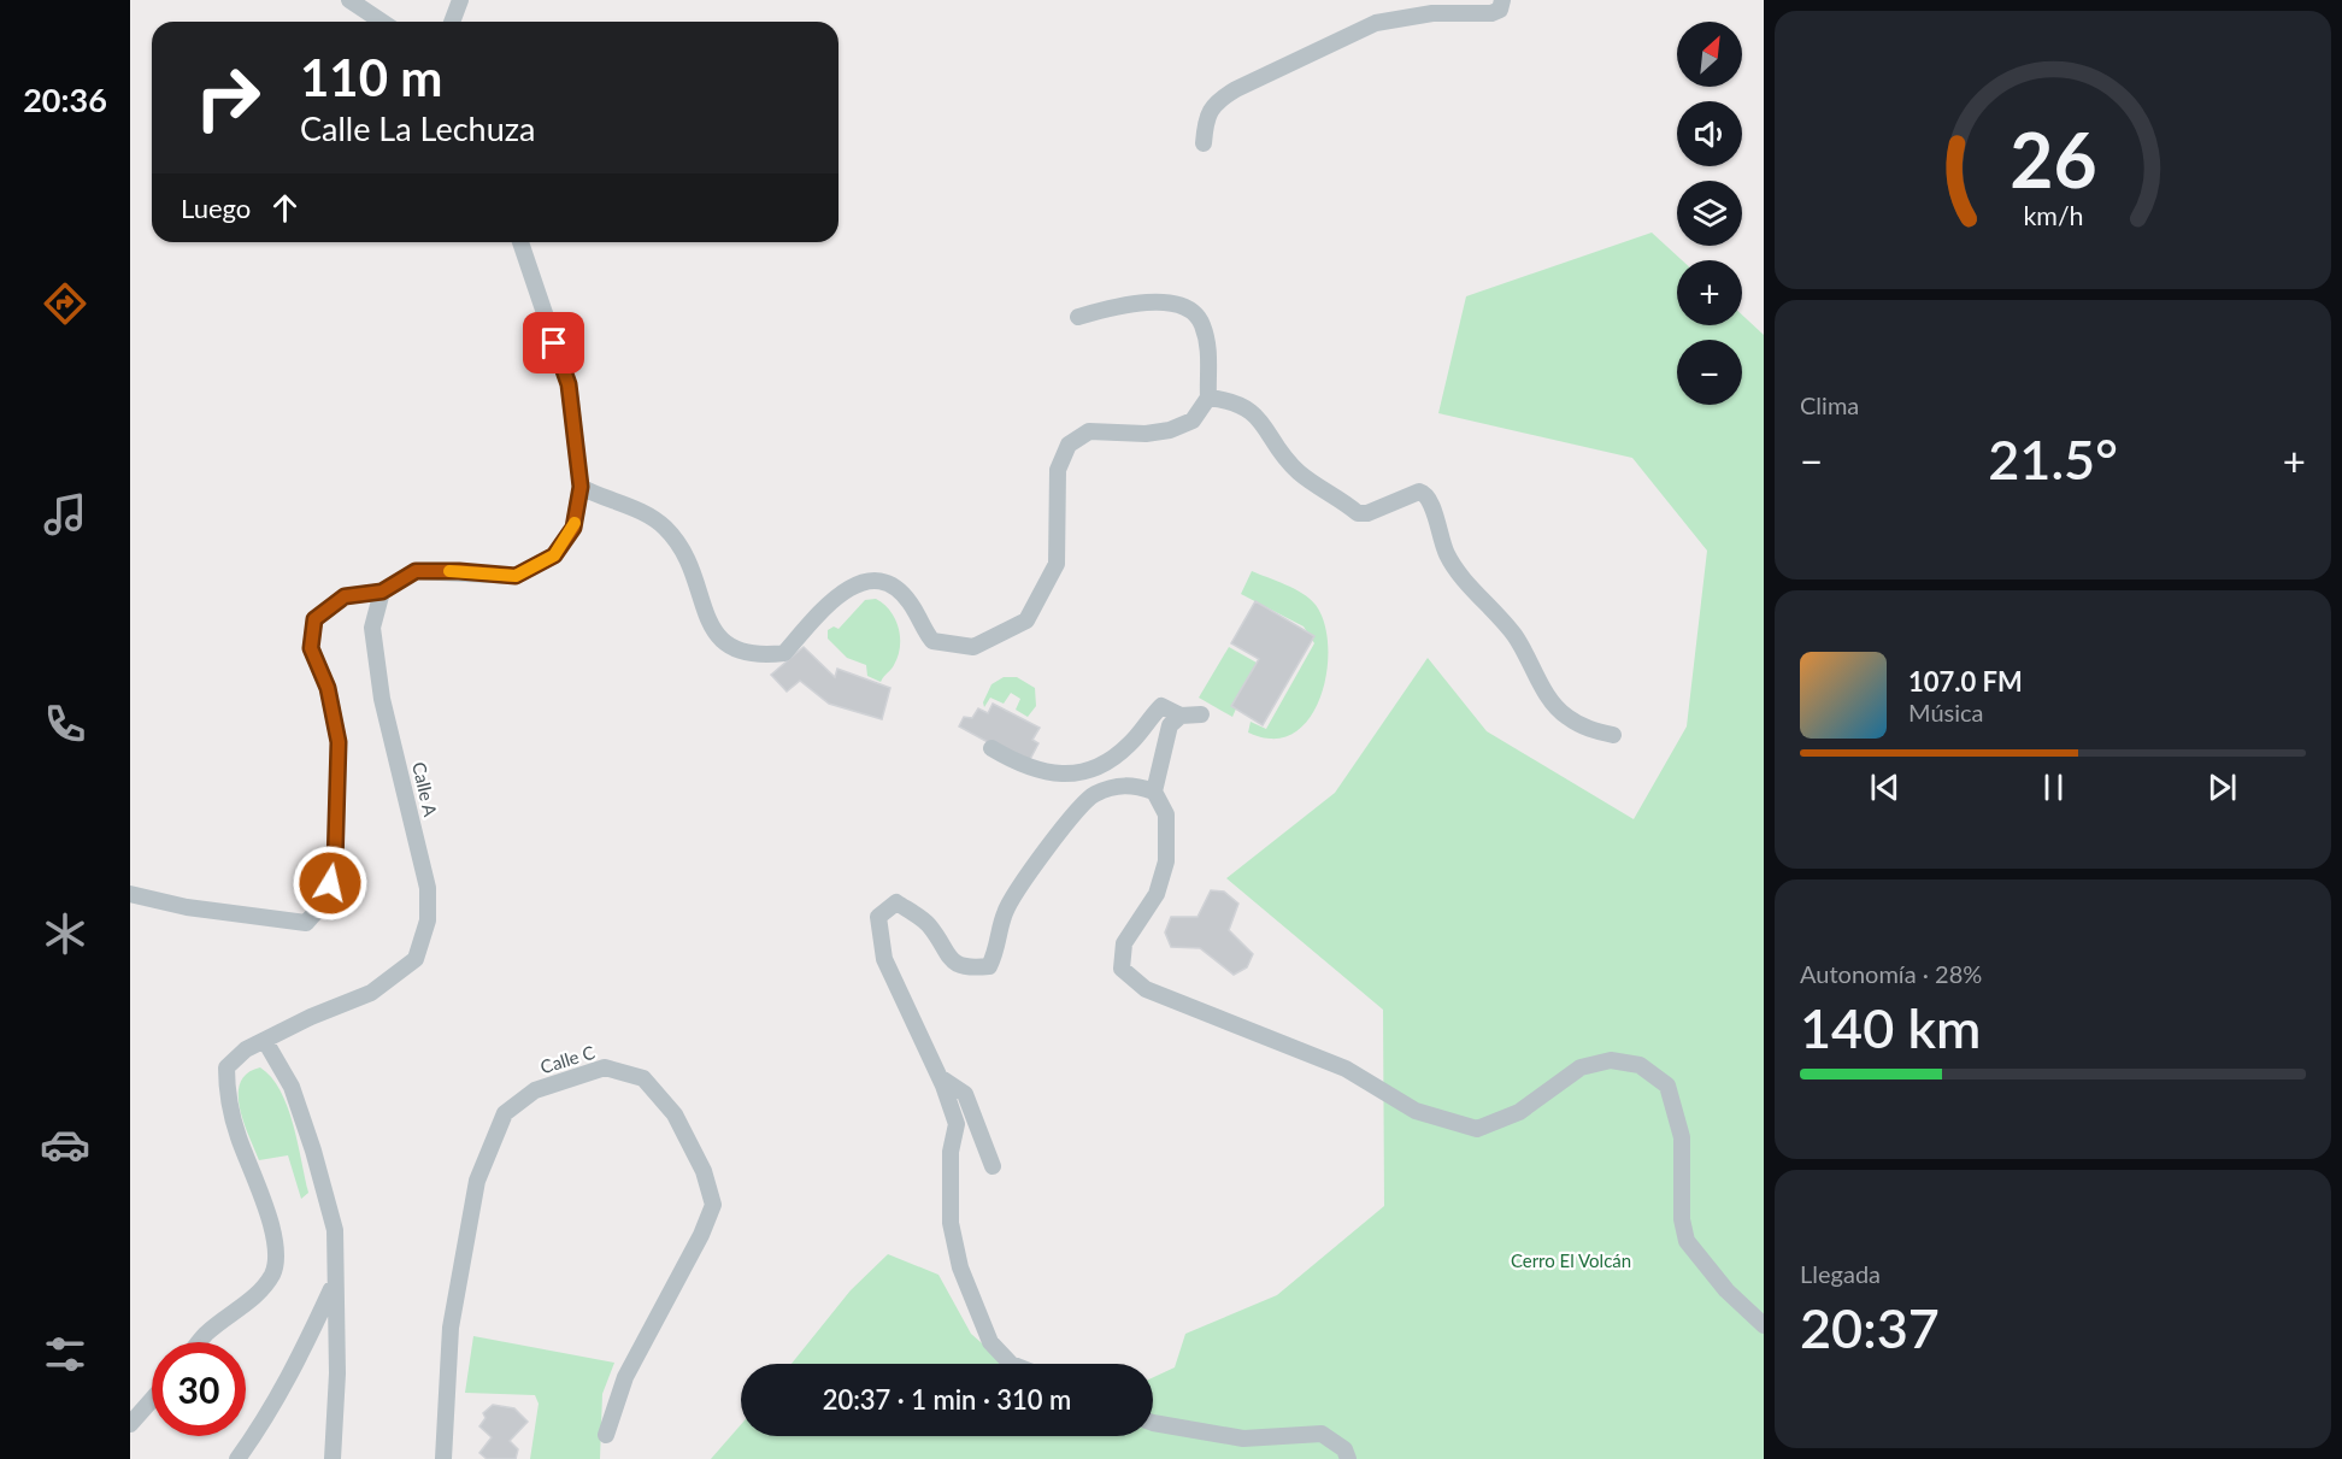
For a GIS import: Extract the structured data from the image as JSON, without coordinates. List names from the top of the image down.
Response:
{
  "streets": {
    "street": ["Calle A", "Calle C"]
  },
  "parks": ["Cerro El Volcán"],
  "north": "top right",
  "page": {
    "tabs": "20:36",
    "map_buttons": ["+", "−"],
    "turn": ["110 m", "Calle La Lechuza"],
    "then": "Luego",
    "tile": [
      "Clima",
      ["Autonomía · 28%", "140 km"],
      ["Llegada", "20:37"]
    ],
    "heat": ["−", "21.5°", "+"],
    "song": ["107.0 FM", "Música"],
    "limit": "30",
    "trip": "20:37 · 1 min · 310 m",
    "gauge": ["26", "km/h"]
  }
}
